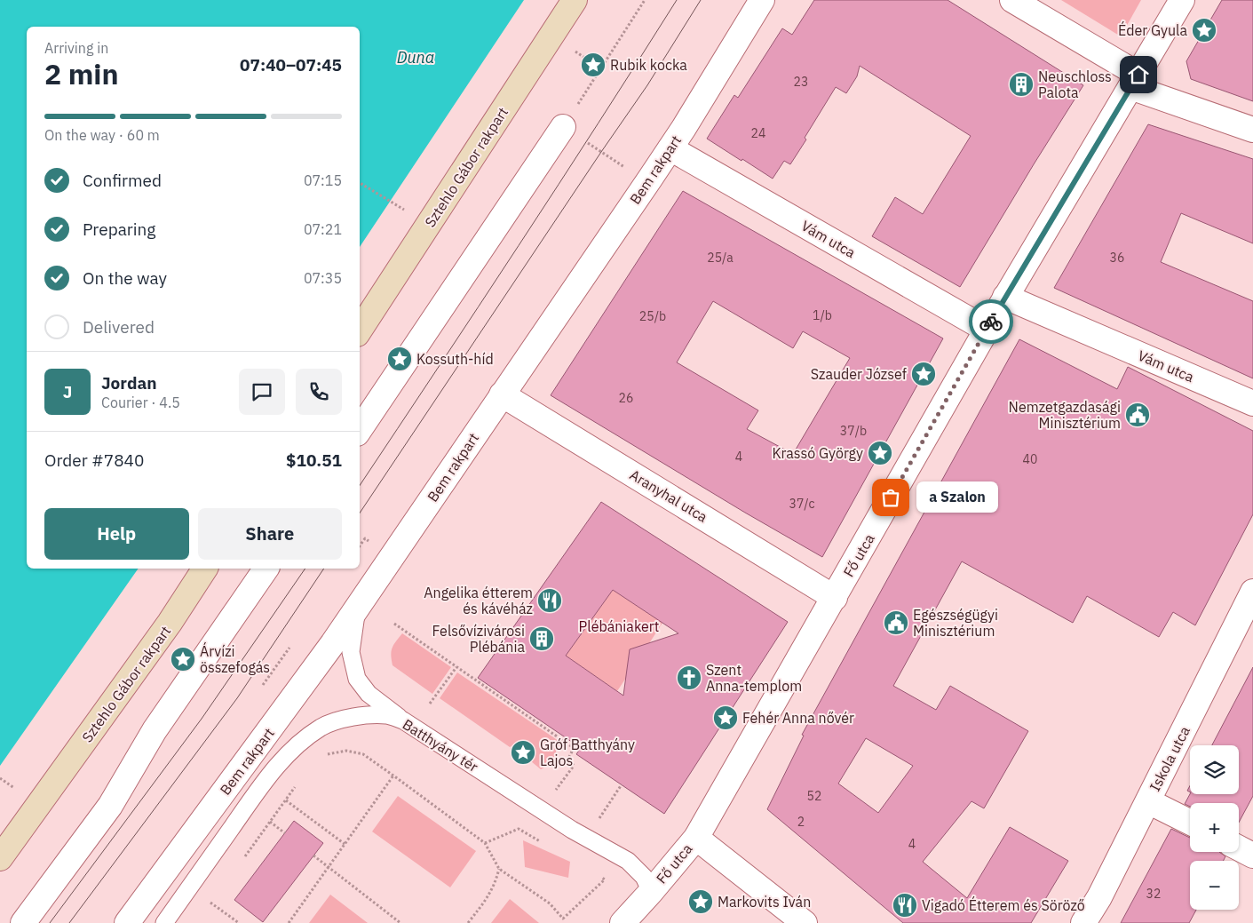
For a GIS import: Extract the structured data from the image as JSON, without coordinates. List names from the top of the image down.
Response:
{
  "streets": {
    "main road": ["Sztehlo Gábor rakpart"],
    "street": [
      "Bem rakpart",
      "Vám utca",
      "Aranyhal utca",
      "Fő utca",
      "Iskola utca"
    ],
    "lane": ["Batthyány tér"]
  },
  "crossings": [
    ["Bem rakpart", "Vám utca"],
    ["Bem rakpart", "Aranyhal utca"],
    ["Vám utca", "Fő utca"],
    ["Aranyhal utca", "Fő utca"],
    ["Fő utca", "Batthyány tér"]
  ],
  "water": ["Duna"],
  "parks": ["Plébániakert"],
  "places": {
    "place": [
      "Éder Gyula",
      "Rubik kocka",
      "Kossuth-híd",
      "Szauder József",
      "Krassó György",
      "Árvízi összefogás",
      "Fehér Anna nővér",
      "Gróf Batthyány Lajos",
      "Markovits Iván"
    ],
    "building": ["Neuschloss Palota", "Felsővízivárosi Plébánia"],
    "public building": ["Nemzetgazdasági Minisztérium", "Egészségügyi Minisztérium"],
    "other": ["a Szalon"],
    "restaurant": ["Angelika étterem és kávéház", "Vigadó Étterem és Söröző"],
    "church": ["Szent Anna-templom"]
  },
  "house_numbers": [
    "23",
    "24",
    "25/a",
    "36",
    "1/b",
    "25/b",
    "26",
    "37/b",
    "4",
    "40",
    "37/c",
    "52",
    "2",
    "4",
    "32"
  ],
  "page": {
    "heading": ["2 min", "Arriving in", "07:40–07:45"],
    "panel": [
      "Jordan",
      "Courier · 4.5",
      "Order #7840",
      "$10.51"
    ],
    "bar": "On the way · 60 m",
    "list": [
      ["Confirmed", "07:15"],
      ["Preparing", "07:21"],
      ["On the way", "07:35"],
      "Delivered"
    ],
    "round": "J",
    "bubble": "a Szalon",
    "buttons": ["Help", "Share"],
    "map_buttons": ["+", "−"]
  }
}
